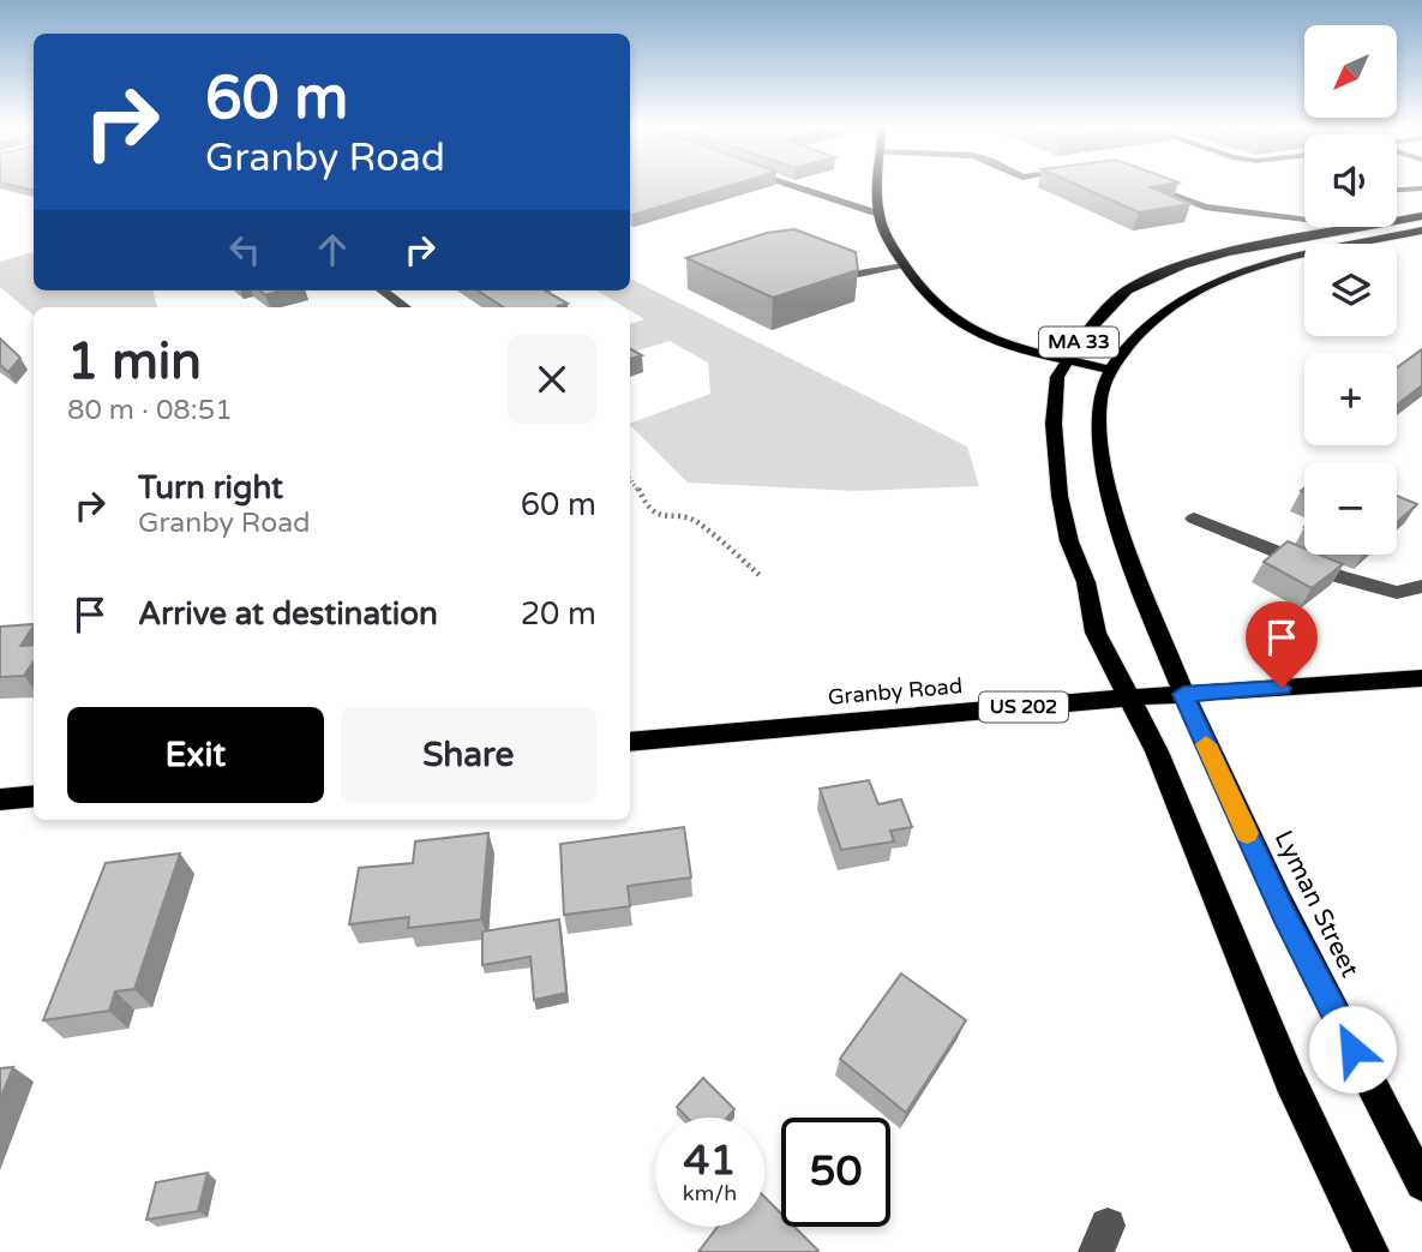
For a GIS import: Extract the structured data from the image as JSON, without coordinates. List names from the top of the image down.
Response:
{
  "streets": {
    "main road": [
      "MA 33",
      "Granby Road",
      "US 202",
      "Lyman Street"
    ]
  },
  "crossings": [
    ["MA 33", "Granby Road"],
    ["MA 33", "Lyman Street"],
    ["Granby Road", "Lyman Street"]
  ],
  "north": "bottom left",
  "page": {
    "map_buttons": ["+", "−"],
    "turn": ["60 m", "Granby Road"],
    "heading": ["1 min", "80 m · 08:51"],
    "list": [
      {
        "name": "Turn right",
        "note": "Granby Road",
        "value": "60 m"
      },
      {
        "name": "Arrive at destination",
        "value": "20 m"
      }
    ],
    "buttons": ["Exit", "Share"],
    "speed": "41 km/h",
    "limit": "50"
  }
}
